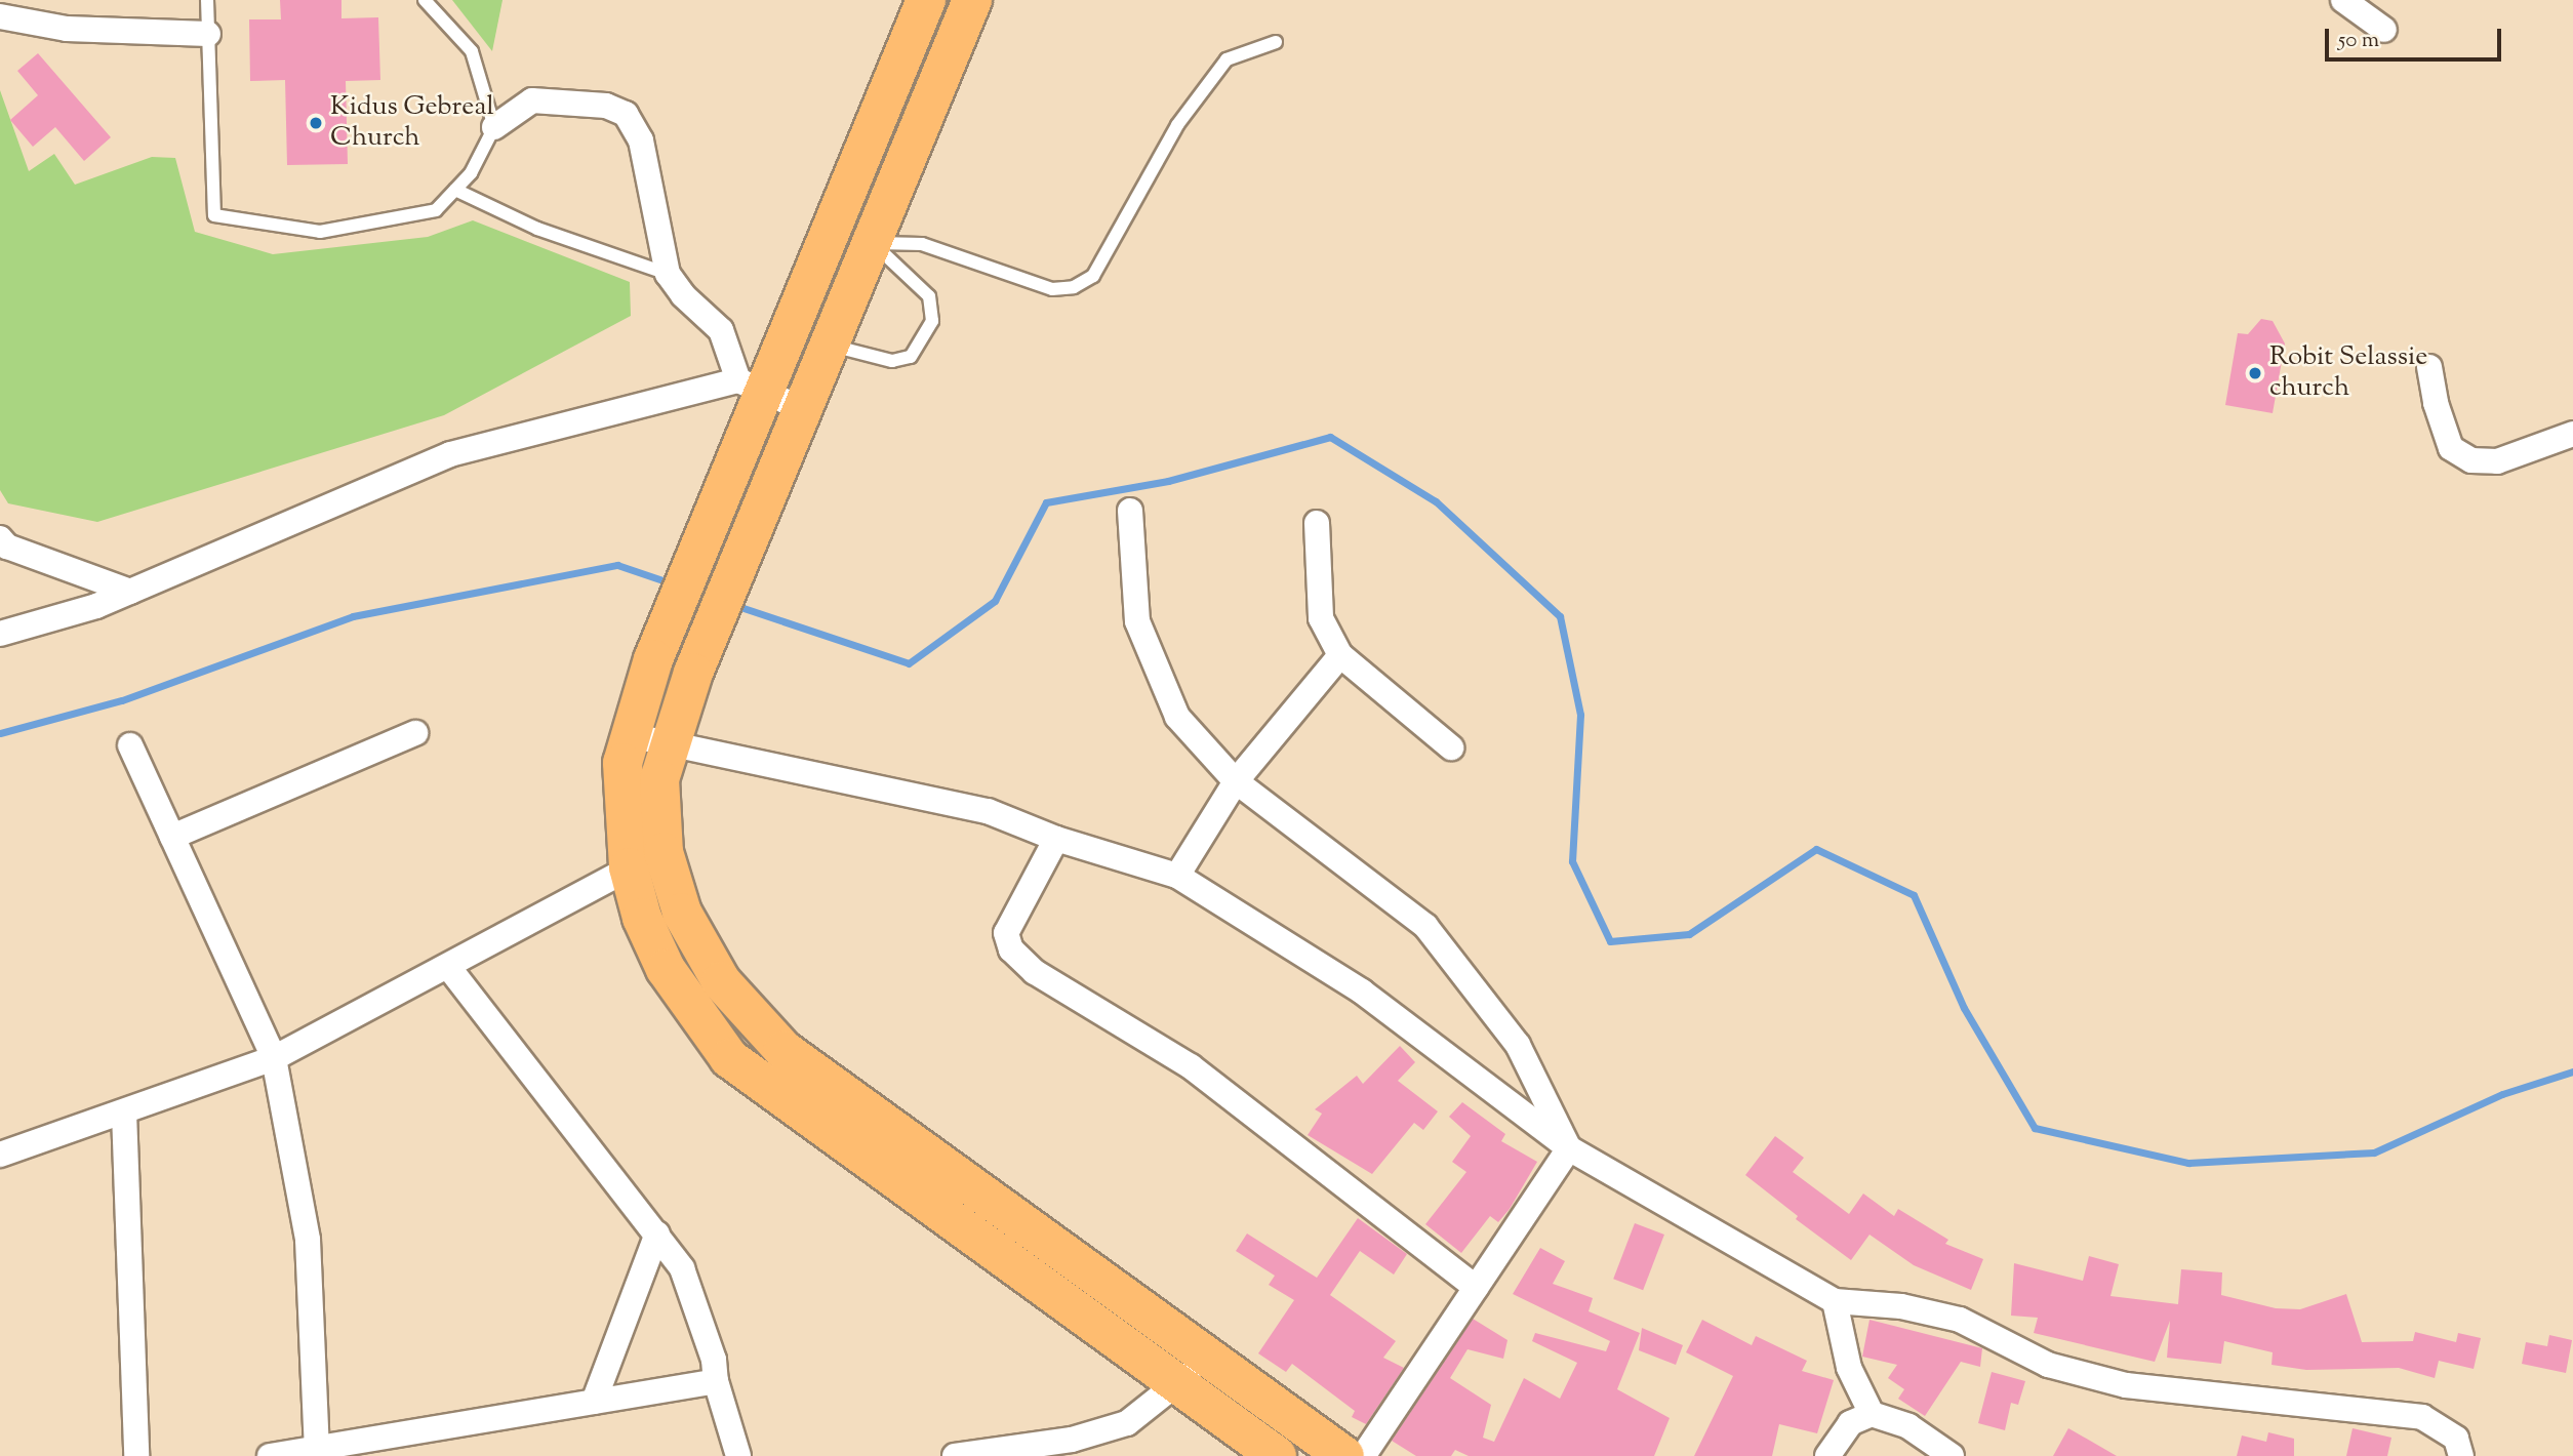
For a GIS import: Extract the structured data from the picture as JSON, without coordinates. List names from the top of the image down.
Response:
{
  "places": ["Kidus Gebreal Church", "Robit Selassie church"],
  "scale_bar": "50 m"
}
